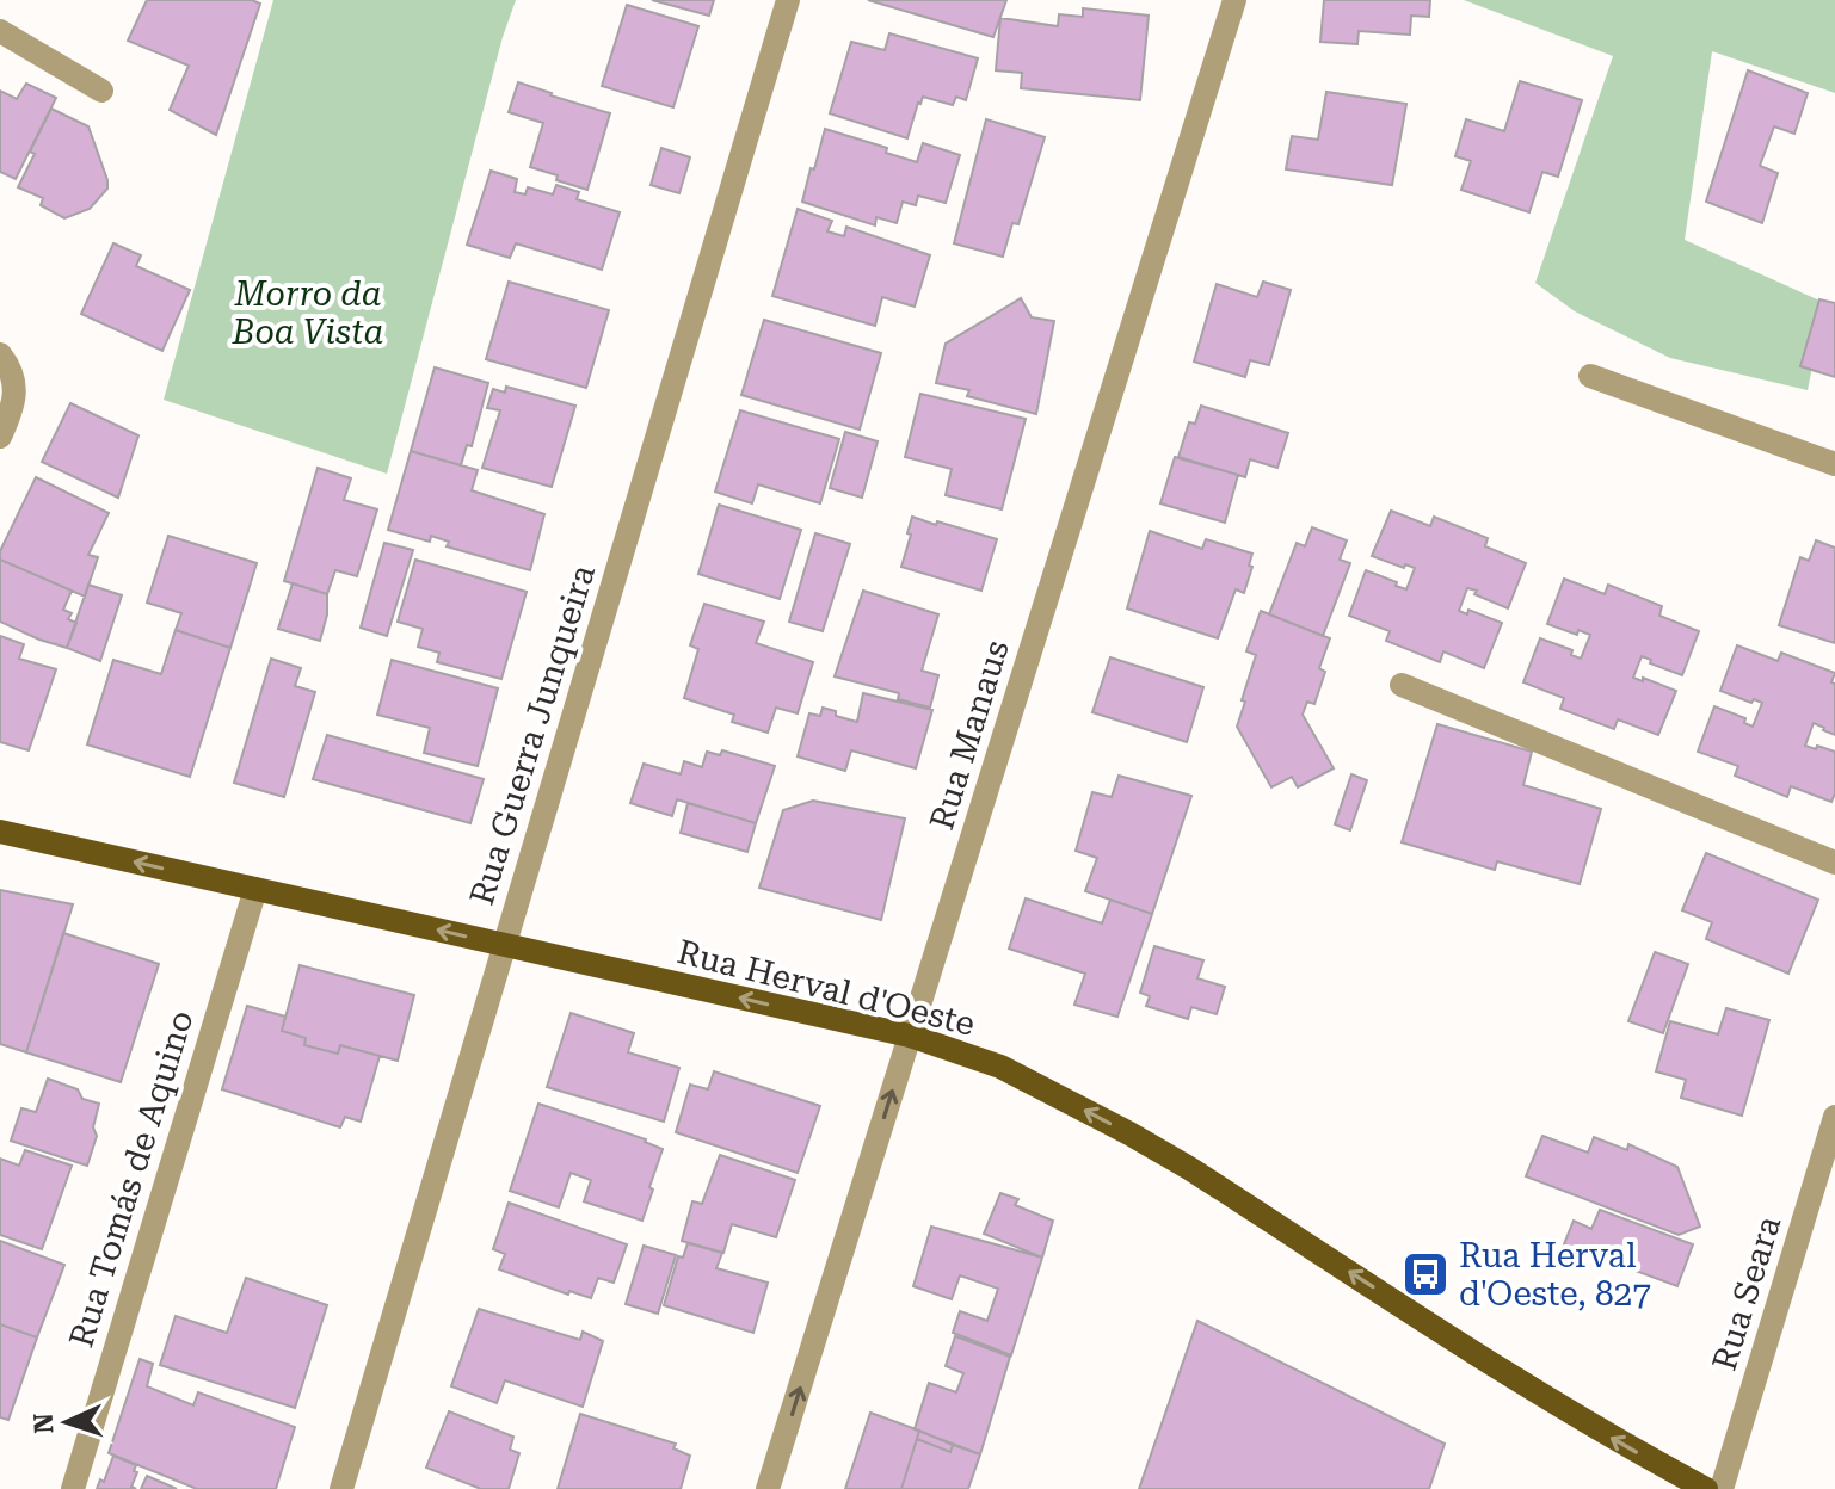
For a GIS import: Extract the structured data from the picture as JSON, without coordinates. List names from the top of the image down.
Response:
{
  "streets": {
    "main road": ["Rua Herval d'Oeste"],
    "street": [
      "Rua Guerra Junqueira",
      "Rua Manaus",
      "Rua Tomás de Aquino",
      "Rua Seara"
    ]
  },
  "crossings": [
    ["Rua Guerra Junqueira", "Rua Herval d'Oeste"],
    ["Rua Manaus", "Rua Herval d'Oeste"],
    ["Rua Herval d'Oeste", "Rua Tomás de Aquino"]
  ],
  "one_way": ["Rua Herval d'Oeste"],
  "parks": ["Morro da Boa Vista"],
  "places": {
    "bus stop": ["Rua Herval d'Oeste, 827"]
  },
  "north": "left"
}
